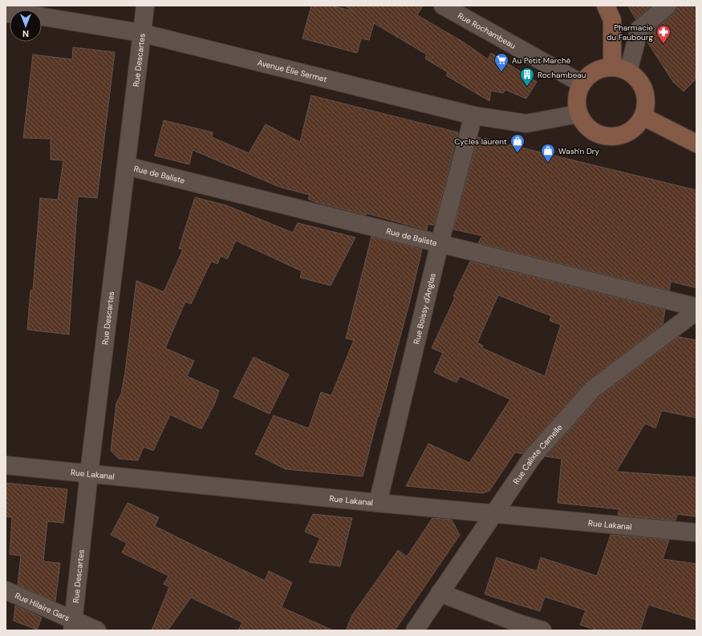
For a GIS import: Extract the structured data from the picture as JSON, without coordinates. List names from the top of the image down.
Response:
{
  "streets": {
    "street": [
      "Rue Rochambeau",
      "Rue Descartes",
      "Avenue Élie Sermet",
      "Rue de Baliste",
      "Rue Boissy d'Anglas",
      "Rue Calixte Camelle",
      "Rue Lakanal",
      "Rue Hilaire Gars"
    ]
  },
  "crossings": [
    ["Rue Rochambeau", "Avenue Élie Sermet"],
    ["Rue Descartes", "Avenue Élie Sermet"],
    ["Rue Descartes", "Rue de Baliste"],
    ["Rue Descartes", "Rue Lakanal"],
    ["Rue Descartes", "Rue Hilaire Gars"],
    ["Avenue Élie Sermet", "Rue Boissy d'Anglas"],
    ["Rue de Baliste", "Rue Boissy d'Anglas"],
    ["Rue Boissy d'Anglas", "Rue Lakanal"],
    ["Rue Calixte Camelle", "Rue Lakanal"]
  ],
  "places": {
    "pharmacy": ["Pharmacie du Faubourg"],
    "supermarket": ["Au Petit Marché"],
    "building": ["Rochambeau"],
    "shop": ["Cycles laurent", "Wash'n Dry"]
  },
  "north": "bottom"
}
